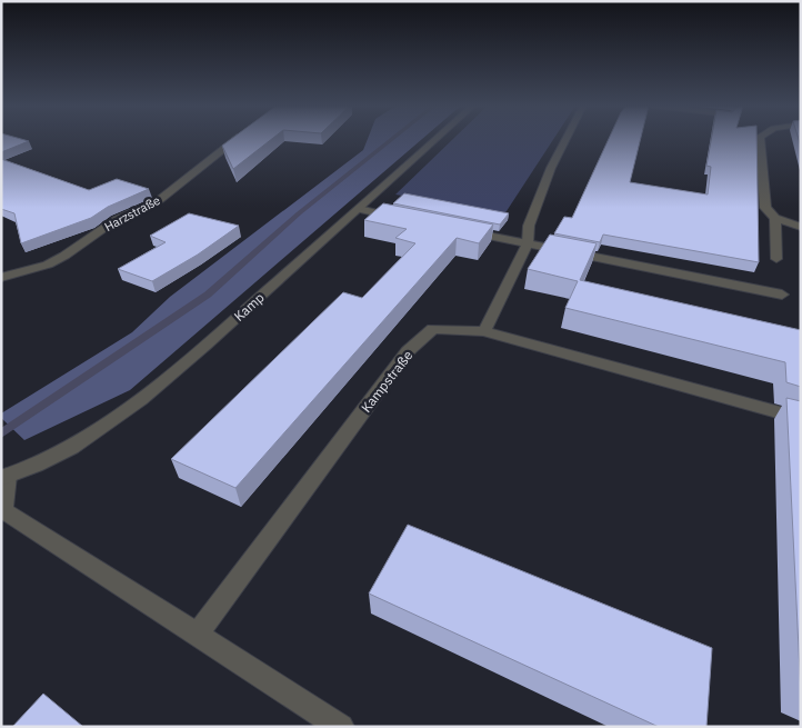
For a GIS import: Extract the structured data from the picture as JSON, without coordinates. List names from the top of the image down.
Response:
{
  "streets": {
    "street": ["Harzstraße", "Kamp", "Kampstraße"]
  }
}
